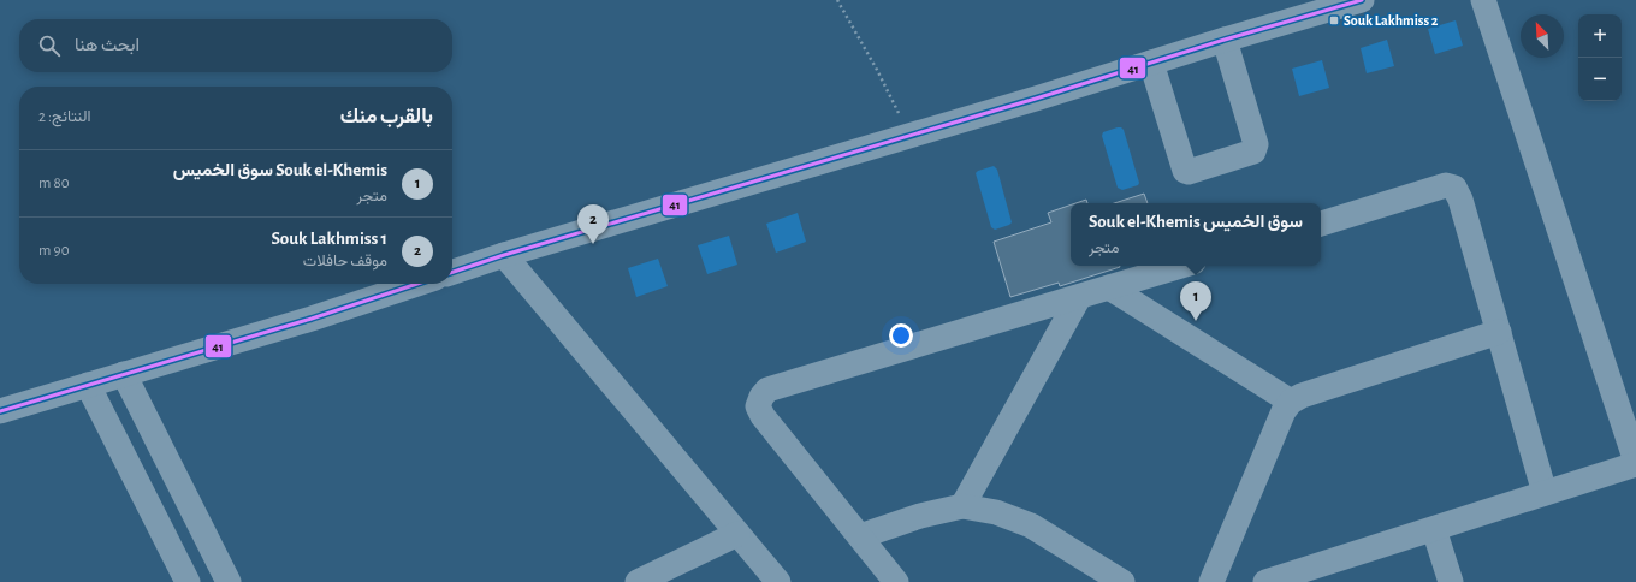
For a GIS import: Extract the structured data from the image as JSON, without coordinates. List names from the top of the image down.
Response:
{
  "places": {
    "transit": ["Souk Lakhmiss 2"]
  },
  "lines": ["transit line 41"],
  "north": "top left",
  "page": {
    "map_buttons": ["+", "−"],
    "search": "ابحث هنا",
    "heading": ["بالقرب منك", "النتائج: 2"],
    "list": [
      {
        "mark": "1",
        "name": "Souk el-Khemis سوق الخميس",
        "note": "متجر",
        "value": "80 m"
      },
      {
        "mark": "2",
        "name": "Souk Lakhmiss 1",
        "note": "موقف حافلات",
        "value": "90 m"
      }
    ],
    "popup": ["Souk el-Khemis سوق الخميس", "متجر"],
    "pins": ["2", "1"]
  }
}
